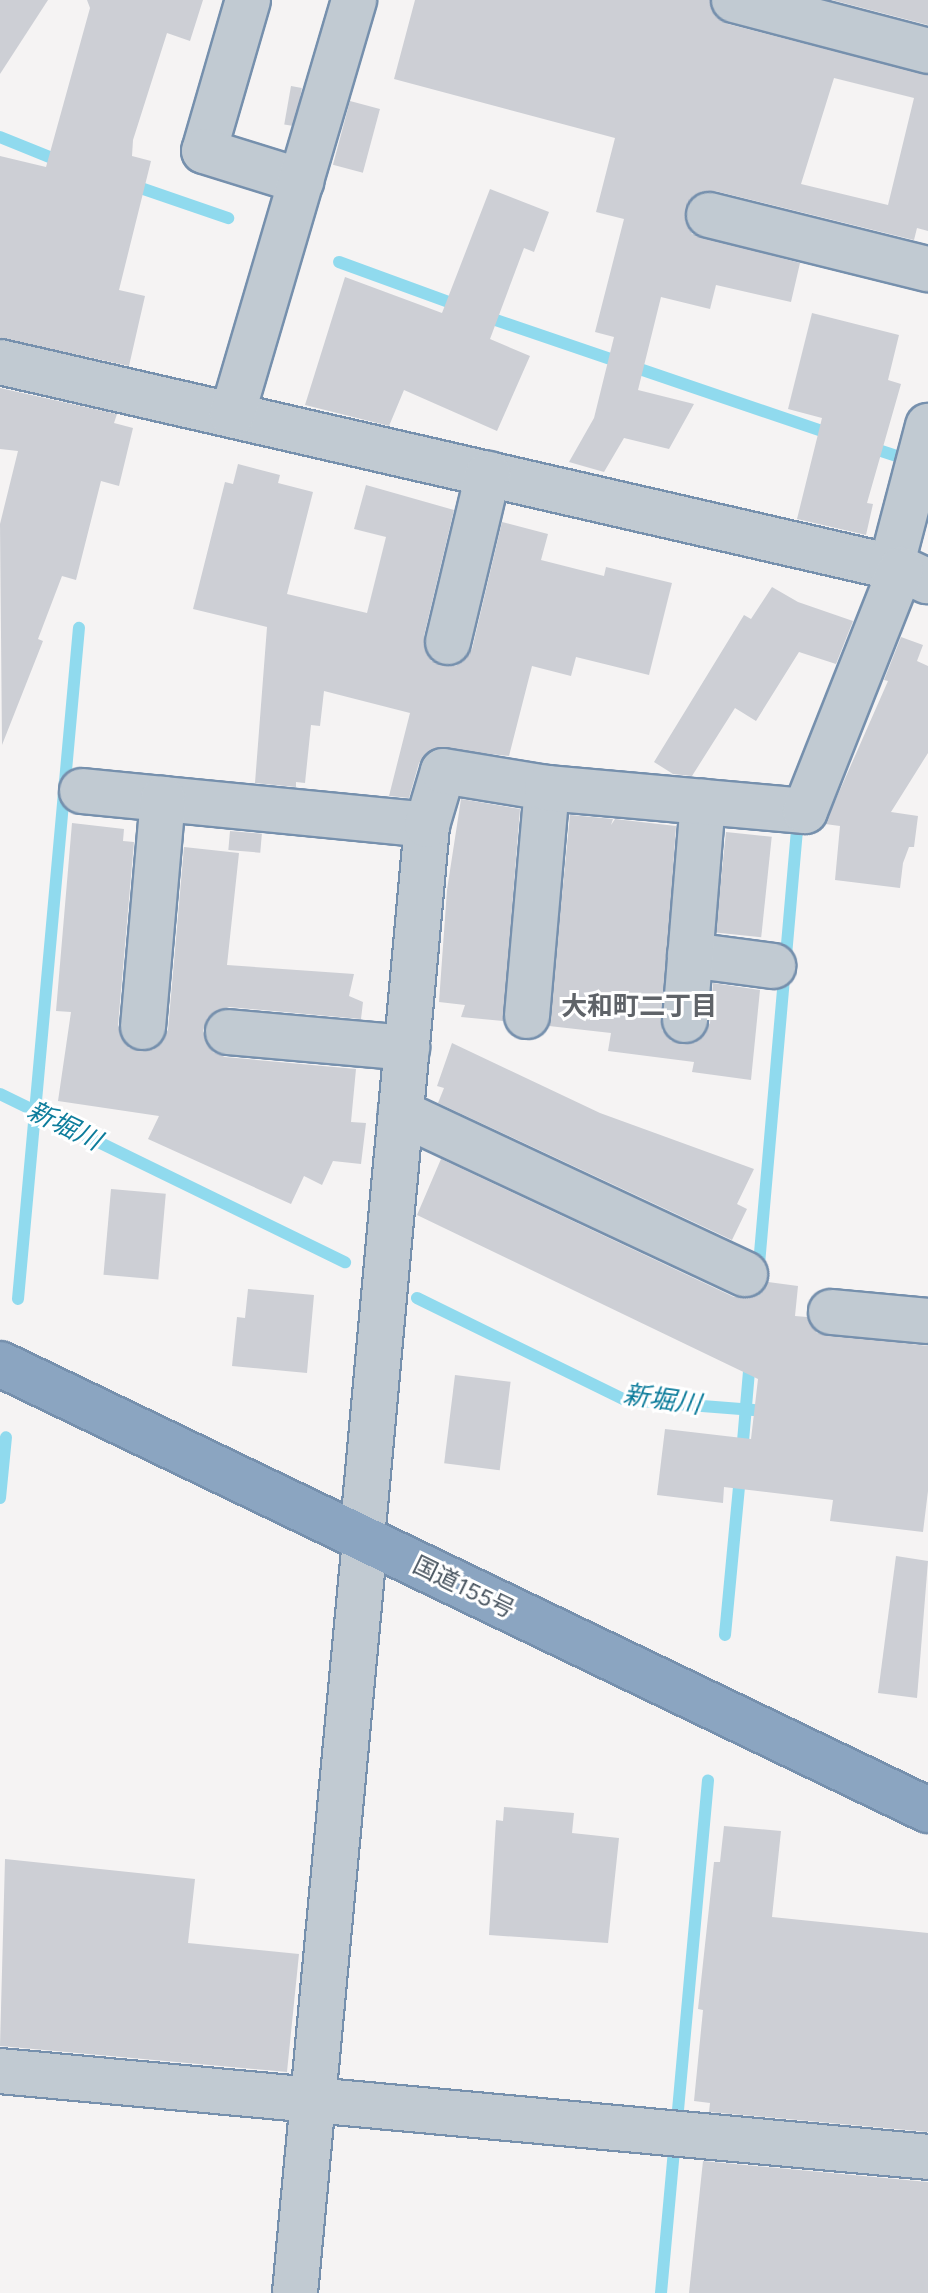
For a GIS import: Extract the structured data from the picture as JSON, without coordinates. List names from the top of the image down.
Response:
{
  "streets": {
    "highway": ["国道155号"]
  },
  "districts": ["大和町二丁目"],
  "water": ["新堀川"]
}
